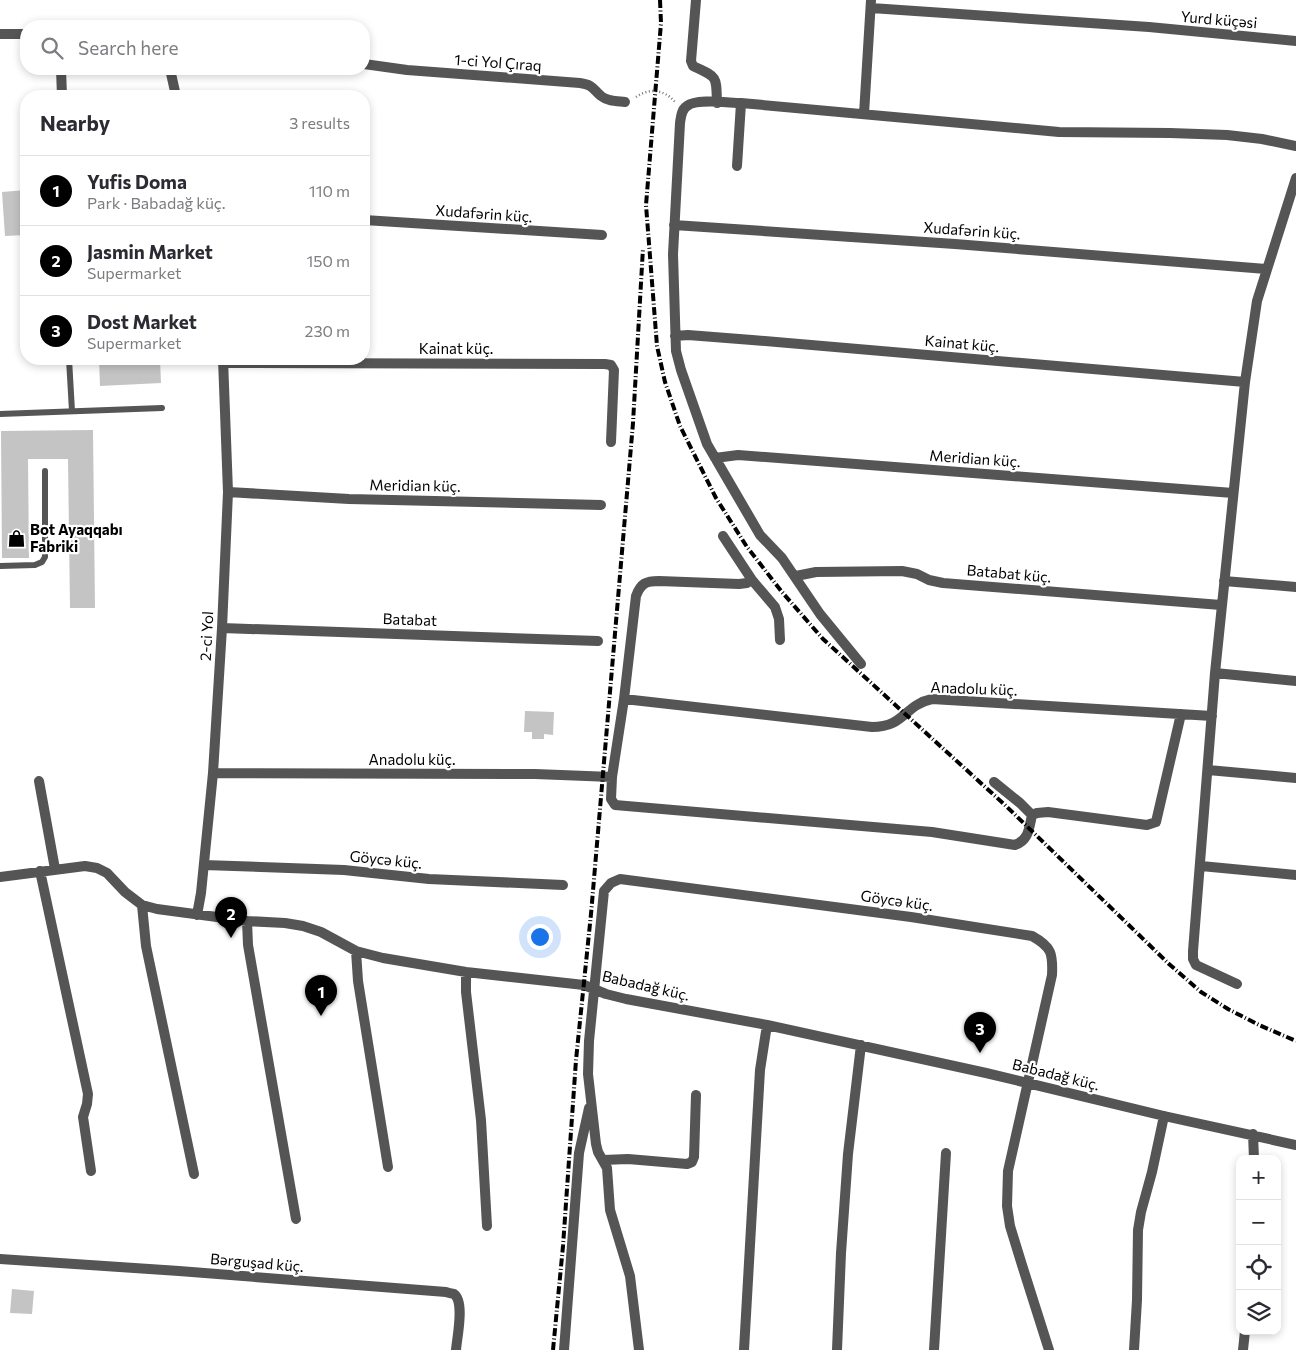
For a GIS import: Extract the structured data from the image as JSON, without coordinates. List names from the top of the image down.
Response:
{
  "streets": {
    "street": [
      "Yurd küçəsi",
      "1-ci Yol Çıraq",
      "Xudafərin küç.",
      "Kainat küç.",
      "Meridian küç.",
      "Batabat küç.",
      "Batabat",
      "2-ci Yol",
      "Anadolu küç.",
      "Göycə küç.",
      "Babadağ küç.",
      "Bərguşad küç."
    ]
  },
  "crossings": [
    ["Meridian küç.", "2-ci Yol"],
    ["Batabat", "2-ci Yol"],
    ["2-ci Yol", "Anadolu küç."],
    ["2-ci Yol", "Göycə küç."],
    ["2-ci Yol", "Babadağ küç."],
    ["Göycə küç.", "Babadağ küç."]
  ],
  "places": {
    "shop": ["Bot Ayaqqabı Fabriki"]
  },
  "page": {
    "search": "Search here",
    "heading": ["Nearby", "3 results"],
    "list": [
      {
        "mark": "1",
        "name": "Yufis Doma",
        "note": "Park · Babadağ küç.",
        "value": "110 m"
      },
      {
        "mark": "2",
        "name": "Jasmin Market",
        "note": "Supermarket",
        "value": "150 m"
      },
      {
        "mark": "3",
        "name": "Dost Market",
        "note": "Supermarket",
        "value": "230 m"
      }
    ],
    "pins": ["2", "1", "3"],
    "map_buttons": ["+", "−"]
  }
}
